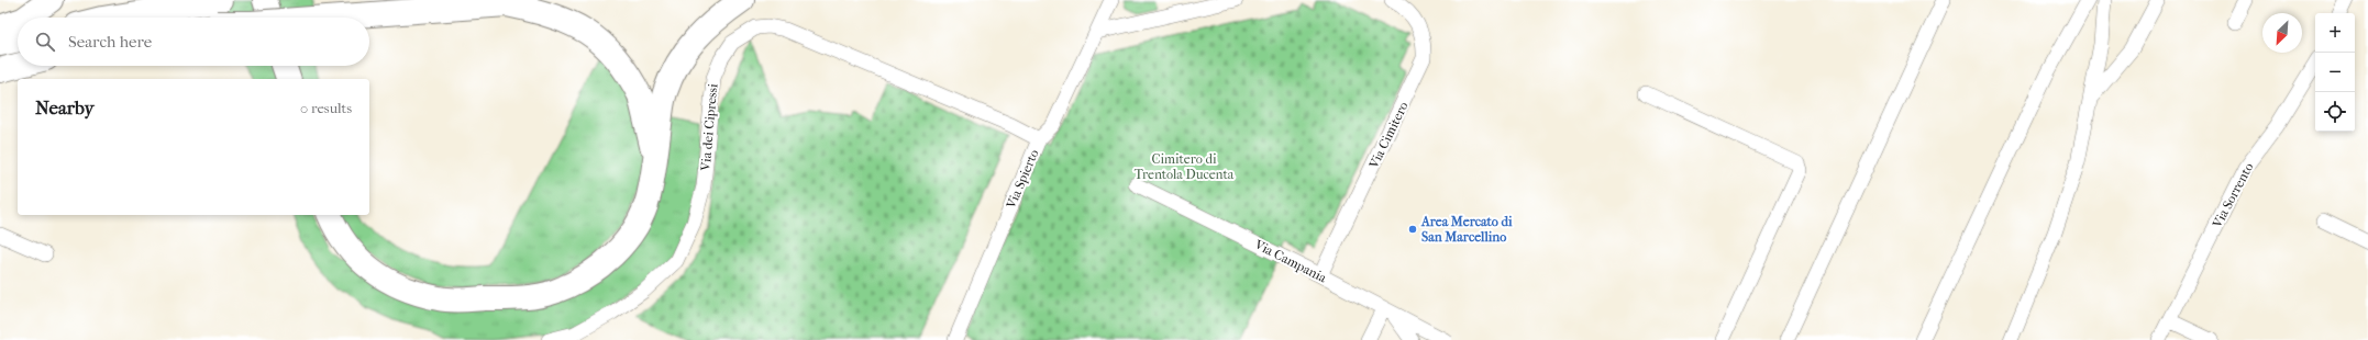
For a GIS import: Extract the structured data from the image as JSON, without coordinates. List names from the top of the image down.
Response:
{
  "streets": {
    "street": [
      "Via dei Cipressi",
      "Via Cimitero",
      "Via Spierto",
      "Via Sorrento",
      "Via Campania"
    ]
  },
  "crossings": [
    ["Via dei Cipressi", "Via Spierto"],
    ["Via Cimitero", "Via Campania"]
  ],
  "parks": ["Cimitero di Trentola Ducenta"],
  "places": ["Area Mercato di San Marcellino"],
  "north": "bottom left",
  "page": {
    "map_buttons": ["+", "−"],
    "search": "Search here",
    "heading": ["Nearby", "0 results"]
  }
}
